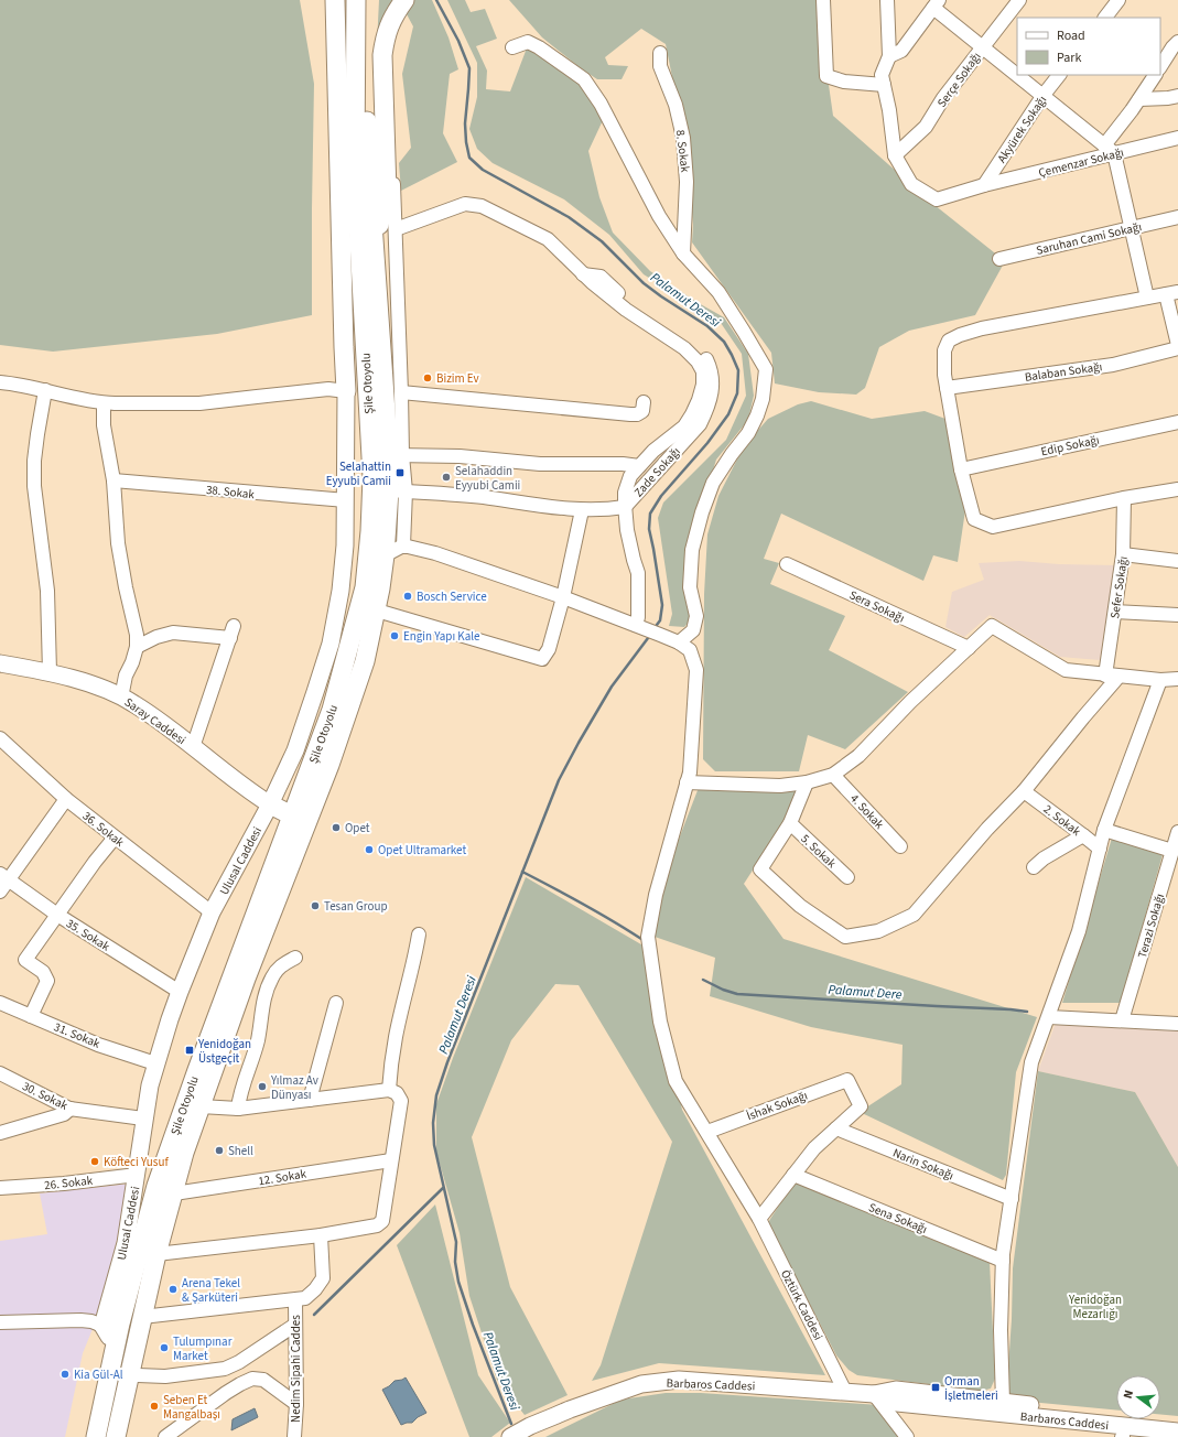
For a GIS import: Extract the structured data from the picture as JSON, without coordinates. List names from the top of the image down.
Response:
{
  "streets": {
    "highway": ["Şile Otoyolu"],
    "main road": ["Saray Caddesi", "Ulusal Caddesi", "Barbaros Caddesi"],
    "street": [
      "Serçe Sokağı",
      "Akyürek Sokağı",
      "8. Sokak",
      "Çemenzar Sokağı",
      "Saruhan Cami Sokağı",
      "Balaban Sokağı",
      "Edip Sokağı",
      "Zade Sokağı",
      "38. Sokak",
      "Sefer Sokağı",
      "Sera Sokağı",
      "4. Sokak",
      "2. Sokak",
      "36. Sokak",
      "5. Sokak",
      "Terazi Sokağı",
      "35. Sokak",
      "31. Sokak",
      "30. Sokak",
      "İshak Sokağı",
      "Narin Sokağı",
      "12. Sokak",
      "26. Sokak",
      "Sena Sokağı",
      "Öztürk Caddesi",
      "Nedim Sipahi Caddes"
    ]
  },
  "crossings": [
    ["Serçe Sokağı", "Çemenzar Sokağı"],
    ["Akyürek Sokağı", "Çemenzar Sokağı"],
    ["Şile Otoyolu", "Zade Sokağı"],
    ["Şile Otoyolu", "12. Sokak"],
    ["38. Sokak", "Ulusal Caddesi"],
    ["Saray Caddesi", "Ulusal Caddesi"],
    ["36. Sokak", "Ulusal Caddesi"],
    ["Ulusal Caddesi", "35. Sokak"],
    ["Ulusal Caddesi", "31. Sokak"],
    ["Ulusal Caddesi", "30. Sokak"],
    ["Ulusal Caddesi", "26. Sokak"],
    ["İshak Sokağı", "Narin Sokağı"],
    ["İshak Sokağı", "Öztürk Caddesi"],
    ["Öztürk Caddesi", "Barbaros Caddesi"]
  ],
  "water": ["Palamut Deresi", "Palamut Dere"],
  "parks": ["Yenidoğan Mezarlığı"],
  "places": {
    "other": [
      "Bizim Ev",
      "Selahaddin Eyyubi Camii",
      "Bosch Service",
      "Engin Yapı Kale",
      "Opet",
      "Opet Ultramarket",
      "Tesan Group",
      "Yılmaz Av Dünyası",
      "Shell",
      "Köfteci Yusuf",
      "Arena Tekel & Şarküteri",
      "Tulumpınar Market",
      "Kia Gül-Al",
      "Seben Et Mangalbaşı"
    ],
    "transit": ["Selahattin Eyyubi Camii", "Yenidoğan Üstgeçit", "Orman İşletmeleri"]
  },
  "legend": ["Road", "Park"],
  "north": "left"
}
